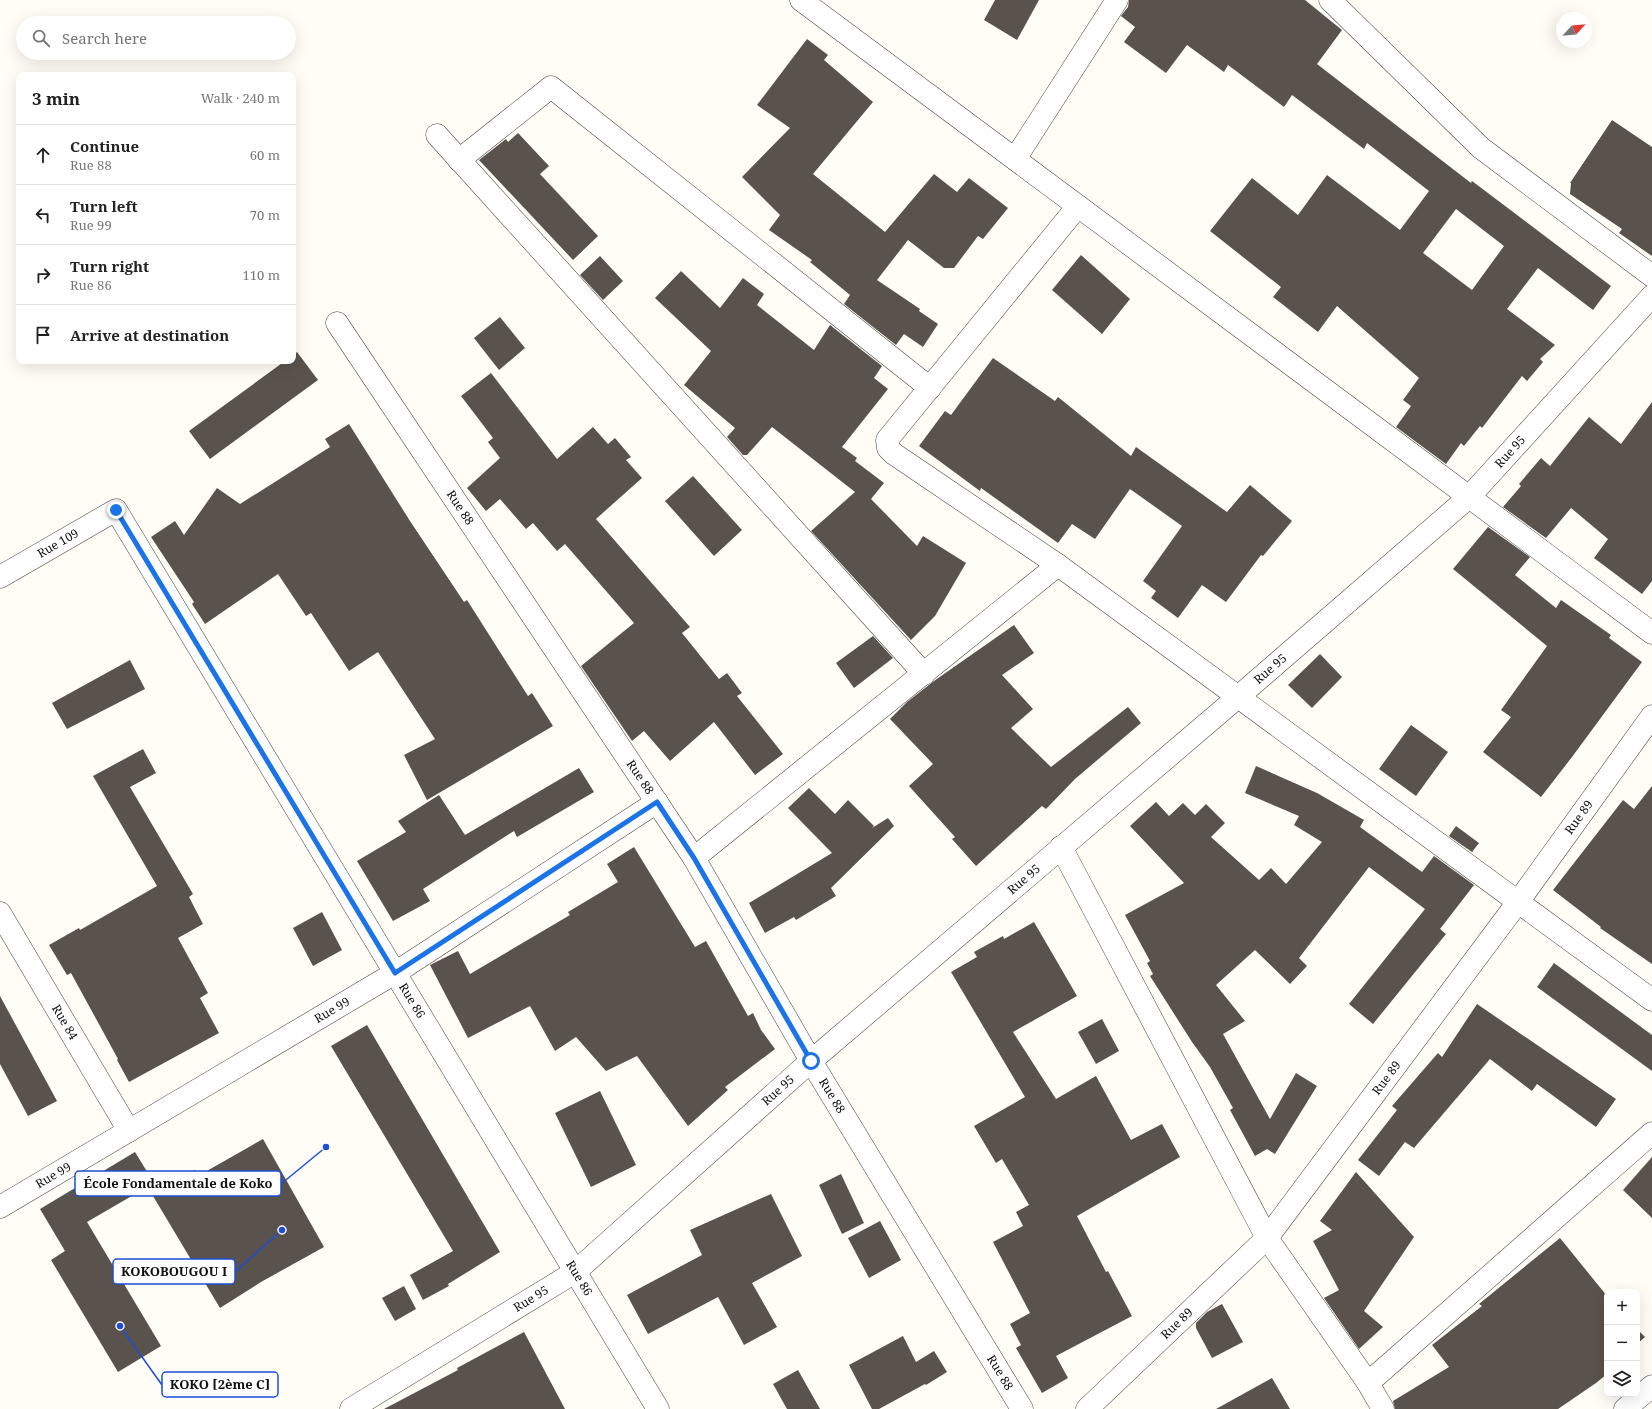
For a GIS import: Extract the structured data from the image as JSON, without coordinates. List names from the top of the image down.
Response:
{
  "streets": {
    "street": [
      "Rue 95",
      "Rue 88",
      "Rue 109",
      "Rue 89",
      "Rue 86",
      "Rue 99",
      "Rue 84"
    ]
  },
  "crossings": [
    ["Rue 95", "Rue 88"],
    ["Rue 95", "Rue 86"],
    ["Rue 88", "Rue 99"],
    ["Rue 109", "Rue 86"],
    ["Rue 86", "Rue 99"],
    ["Rue 99", "Rue 84"]
  ],
  "places": ["École Fondamentale de Koko", "KOKOBOUGOU I", "KOKO [2ème C]"],
  "north": "top right",
  "page": {
    "search": "Search here",
    "heading": ["3 min", "Walk · 240 m"],
    "list": [
      ["Continue", "Rue 88", "60 m"],
      ["Turn left", "Rue 99", "70 m"],
      ["Turn right", "Rue 86", "110 m"],
      "Arrive at destination"
    ],
    "map_buttons": ["+", "−"]
  }
}
